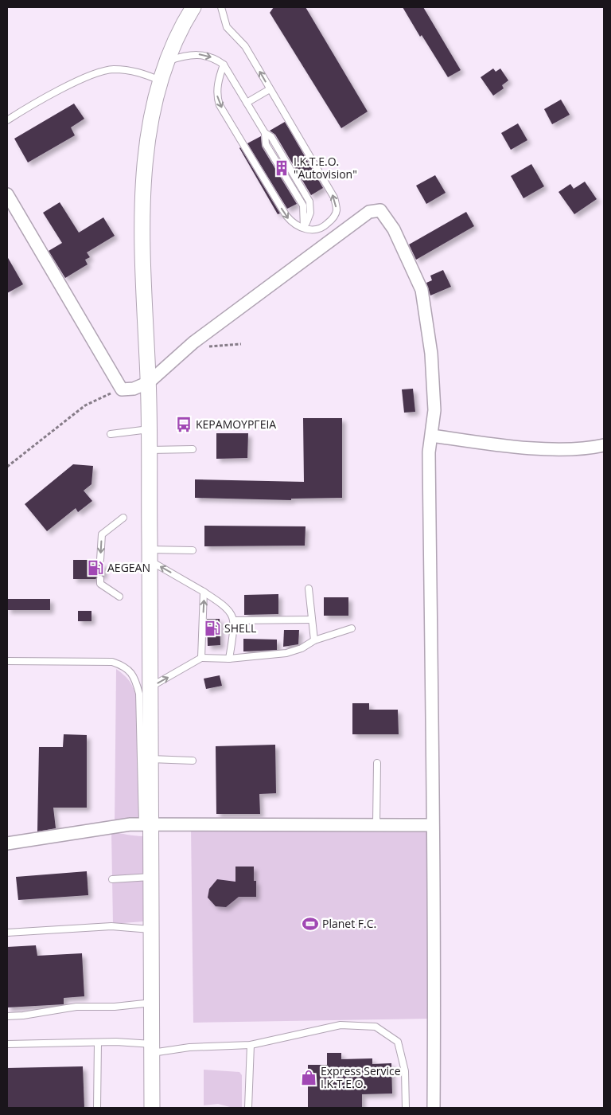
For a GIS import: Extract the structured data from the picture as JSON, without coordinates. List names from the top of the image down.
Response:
{
  "places": {
    "building": ["I.Κ.Τ.Ε.Ο. \"Autovision\""],
    "bus stop": ["ΚΕΡΑΜΟΥΡΓΕΙΑ"],
    "fuel station": ["AEGEAN", "SHELL"],
    "sports": ["Planet F.C."],
    "shop": ["Express Service Ι.Κ.Τ.Ε.Ο."]
  }
}
